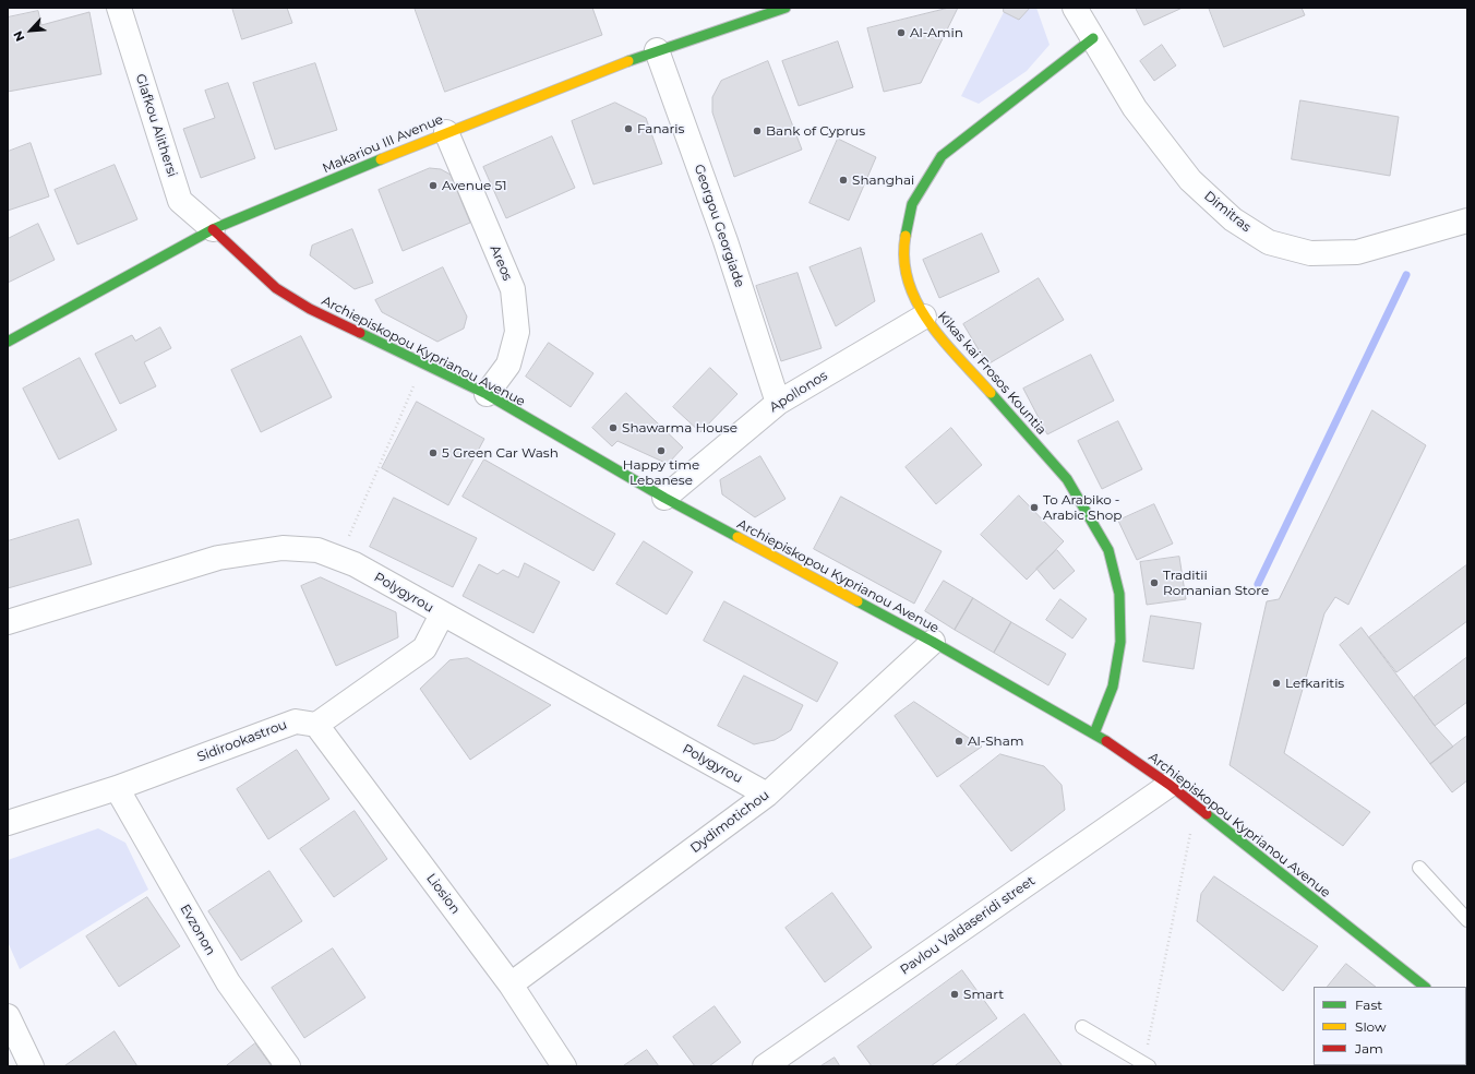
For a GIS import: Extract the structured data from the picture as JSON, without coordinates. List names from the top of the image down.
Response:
{
  "streets": {
    "street": [
      "Glafkou Alithersi",
      "Makariou III Avenue",
      "Dimitras",
      "Georgou Georgiade",
      "Areos",
      "Archiepiskopou Kyprianou Avenue",
      "Kikas kai Frosos Kountia",
      "Apollonos",
      "Polygyrou",
      "Sidirookastrou",
      "Dydimotichou",
      "Liosion",
      "Pavlou Valdaseridi street",
      "Evzonon"
    ]
  },
  "crossings": [
    ["Glafkou Alithersi", "Makariou III Avenue"],
    ["Glafkou Alithersi", "Archiepiskopou Kyprianou Avenue"],
    ["Makariou III Avenue", "Georgou Georgiade"],
    ["Makariou III Avenue", "Areos"],
    ["Makariou III Avenue", "Archiepiskopou Kyprianou Avenue"],
    ["Dimitras", "Kikas kai Frosos Kountia"],
    ["Georgou Georgiade", "Apollonos"],
    ["Areos", "Archiepiskopou Kyprianou Avenue"],
    ["Archiepiskopou Kyprianou Avenue", "Kikas kai Frosos Kountia"],
    ["Archiepiskopou Kyprianou Avenue", "Apollonos"],
    ["Archiepiskopou Kyprianou Avenue", "Dydimotichou"],
    ["Archiepiskopou Kyprianou Avenue", "Pavlou Valdaseridi street"],
    ["Kikas kai Frosos Kountia", "Apollonos"],
    ["Polygyrou", "Dydimotichou"],
    ["Sidirookastrou", "Liosion"],
    ["Sidirookastrou", "Evzonon"],
    ["Dydimotichou", "Liosion"]
  ],
  "places": [
    "Al-Amin",
    "Fanaris",
    "Bank of Cyprus",
    "Shanghai",
    "Avenue 51",
    "Shawarma House",
    "Happy time Lebanese",
    "5 Green Car Wash",
    "To Arabiko - Arabic Shop",
    "Traditii Romanian Store",
    "Lefkaritis",
    "Al-Sham",
    "Smart"
  ],
  "legend": ["Fast", "Slow", "Jam"],
  "north": "bottom left"
}
